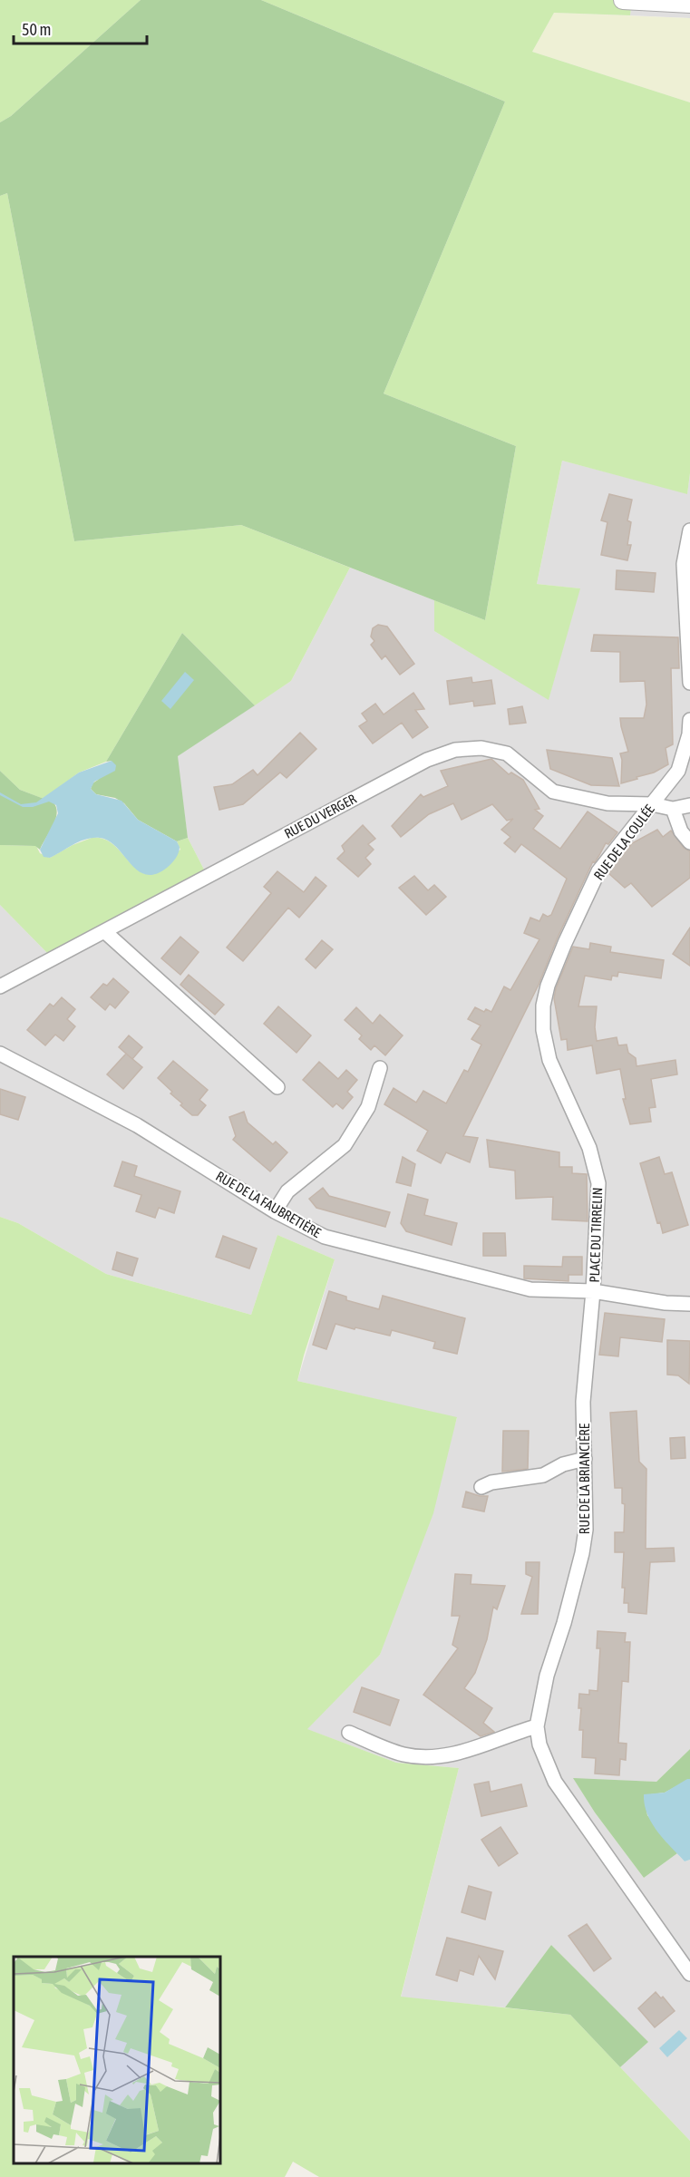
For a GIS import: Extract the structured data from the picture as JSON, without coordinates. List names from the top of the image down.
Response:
{
  "streets": {
    "street": [
      "RUE DU VERGER",
      "RUE DE LA COULÉE",
      "RUE DE LA FAUBRETIÈRE",
      "PLACE DU TIRRELIN",
      "RUE DE LA BRIANCIÈRE"
    ]
  },
  "crossings": [
    ["RUE DU VERGER", "RUE DE LA COULÉE"],
    ["RUE DE LA COULÉE", "PLACE DU TIRRELIN"],
    ["RUE DE LA FAUBRETIÈRE", "PLACE DU TIRRELIN"],
    ["RUE DE LA FAUBRETIÈRE", "RUE DE LA BRIANCIÈRE"],
    ["PLACE DU TIRRELIN", "RUE DE LA BRIANCIÈRE"]
  ],
  "scale_bar": "50 m"
}
